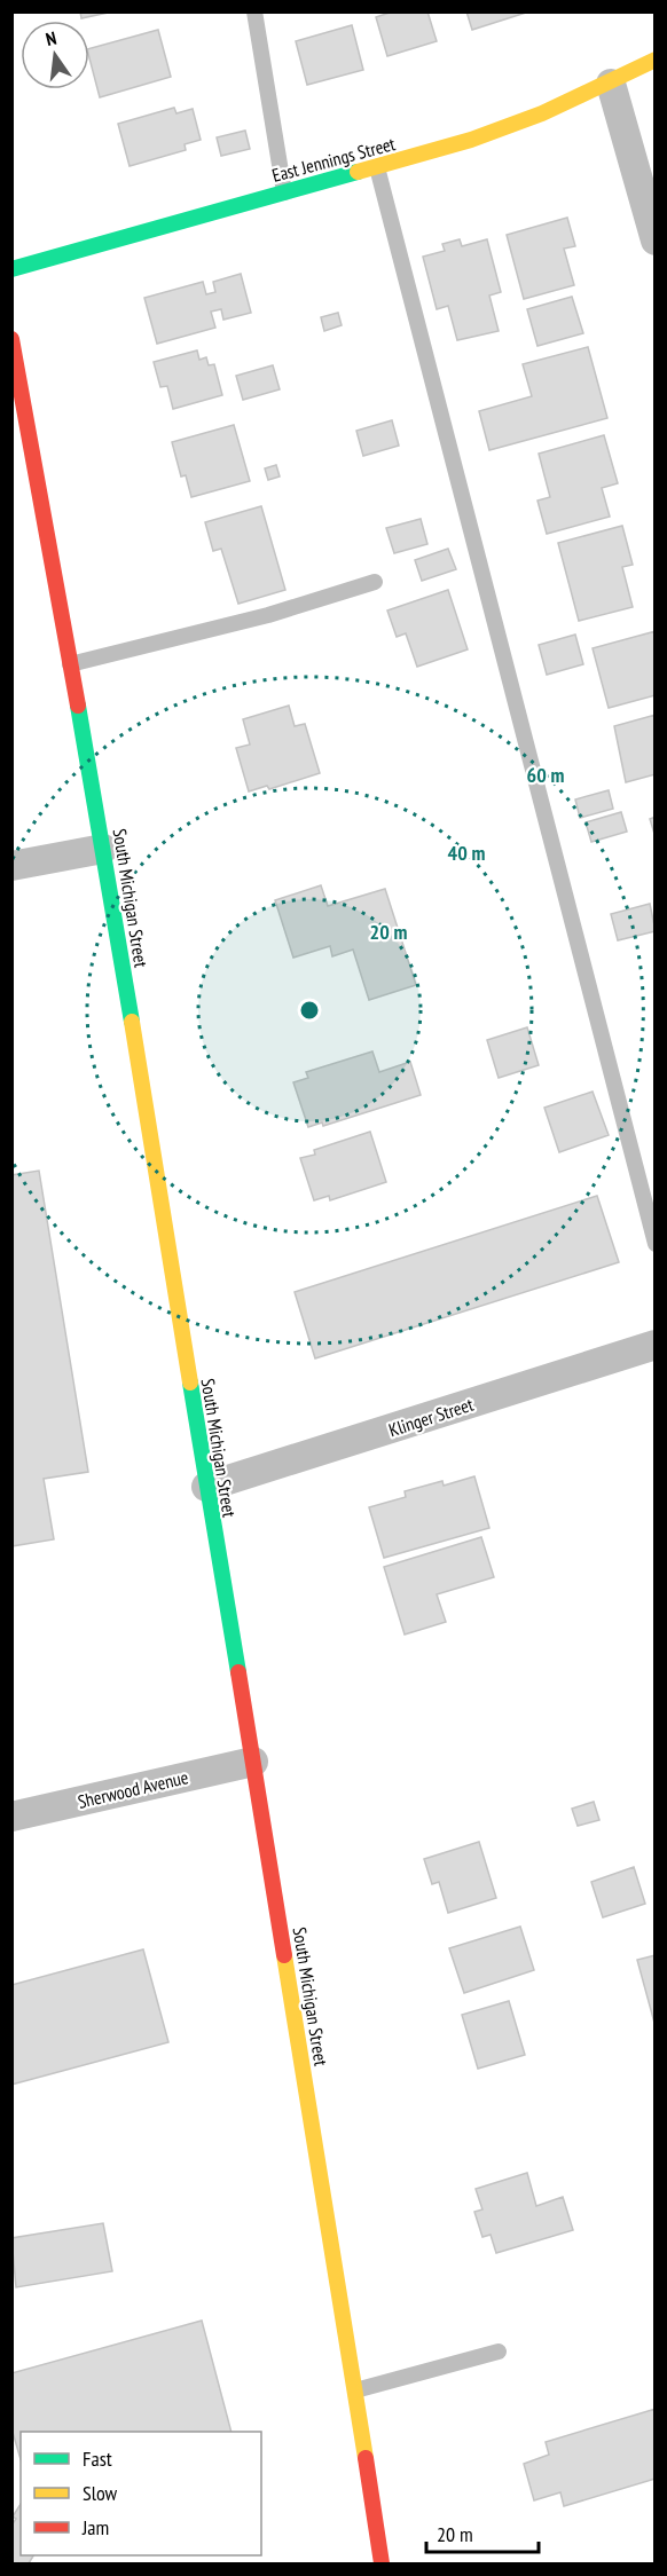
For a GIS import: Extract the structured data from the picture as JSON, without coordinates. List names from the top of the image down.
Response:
{
  "streets": {
    "main road": ["East Jennings Street", "South Michigan Street"],
    "street": ["Klinger Street", "Sherwood Avenue"]
  },
  "crossings": [
    ["South Michigan Street", "Klinger Street"],
    ["South Michigan Street", "Sherwood Avenue"]
  ],
  "legend": ["Fast", "Slow", "Jam"],
  "scale_bar": "20 m",
  "north": "top",
  "rings": ["60 m", "40 m", "20 m"]
}
